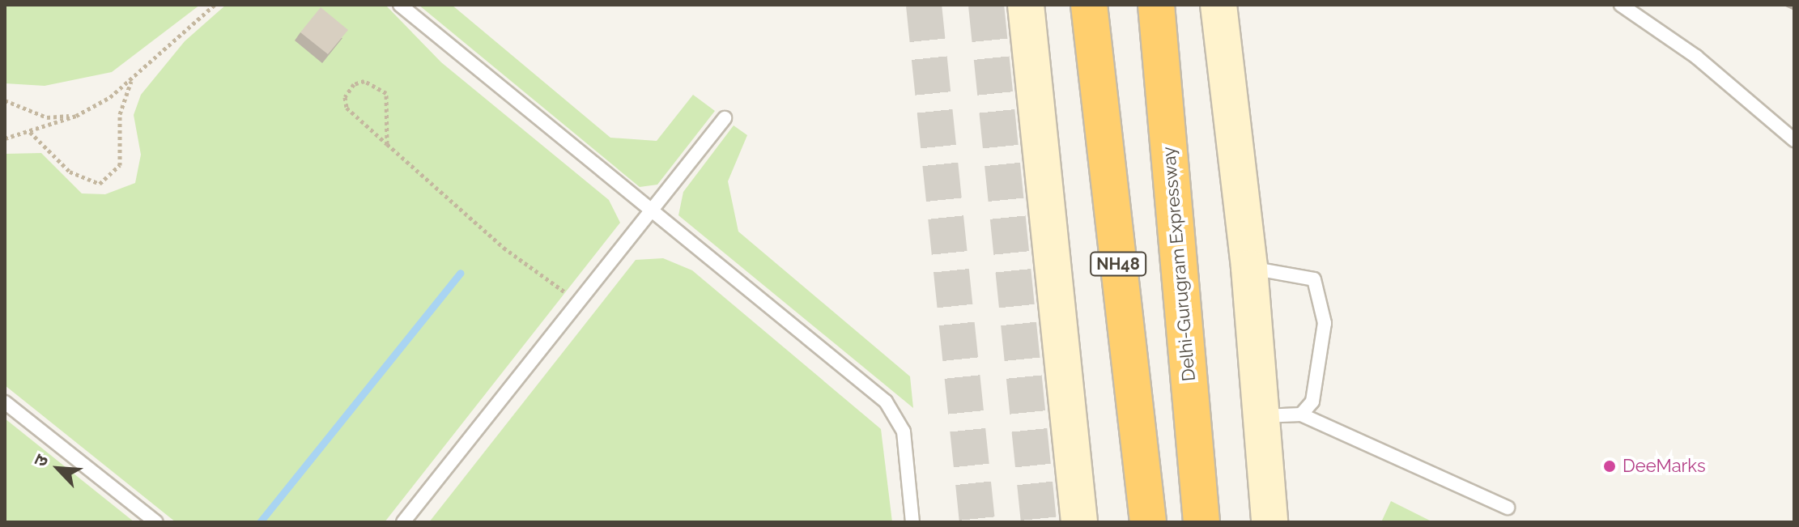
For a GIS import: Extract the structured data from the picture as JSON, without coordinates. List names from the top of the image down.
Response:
{
  "streets": {
    "highway": ["NH48", "Delhi-Gurugram Expressway"]
  },
  "places": ["DeeMarks"],
  "north": "top left"
}
